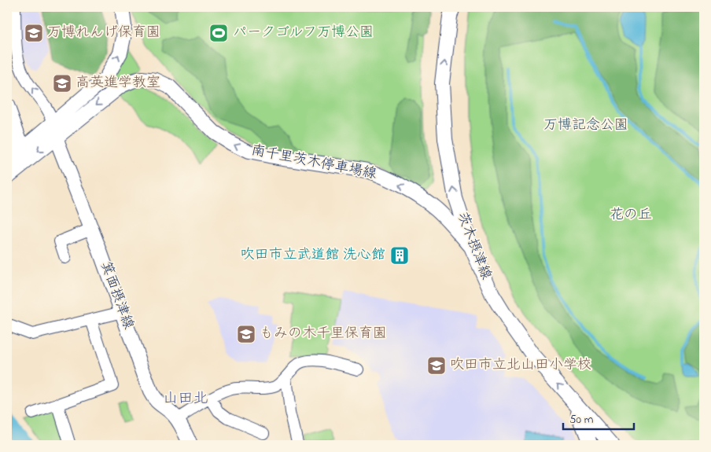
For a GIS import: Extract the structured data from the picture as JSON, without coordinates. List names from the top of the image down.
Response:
{
  "streets": {
    "main road": ["南千里茨木停車場線", "茨木摂津線", "箕面摂津線"]
  },
  "crossings": [
    ["南千里茨木停車場線", "茨木摂津線"],
    ["南千里茨木停車場線", "箕面摂津線"]
  ],
  "one_way": ["南千里茨木停車場線", "茨木摂津線"],
  "districts": ["山田北"],
  "parks": ["万博記念公園", "花の丘"],
  "places": {
    "school or university": [
      "万博れんげ保育園",
      "高英進学教室",
      "もみの木千里保育園",
      "吹田市立北山田小学校"
    ],
    "sports": ["パークゴルフ万博公園"],
    "building": ["吹田市立武道館 洗心館"]
  },
  "scale_bar": "50 m"
}
